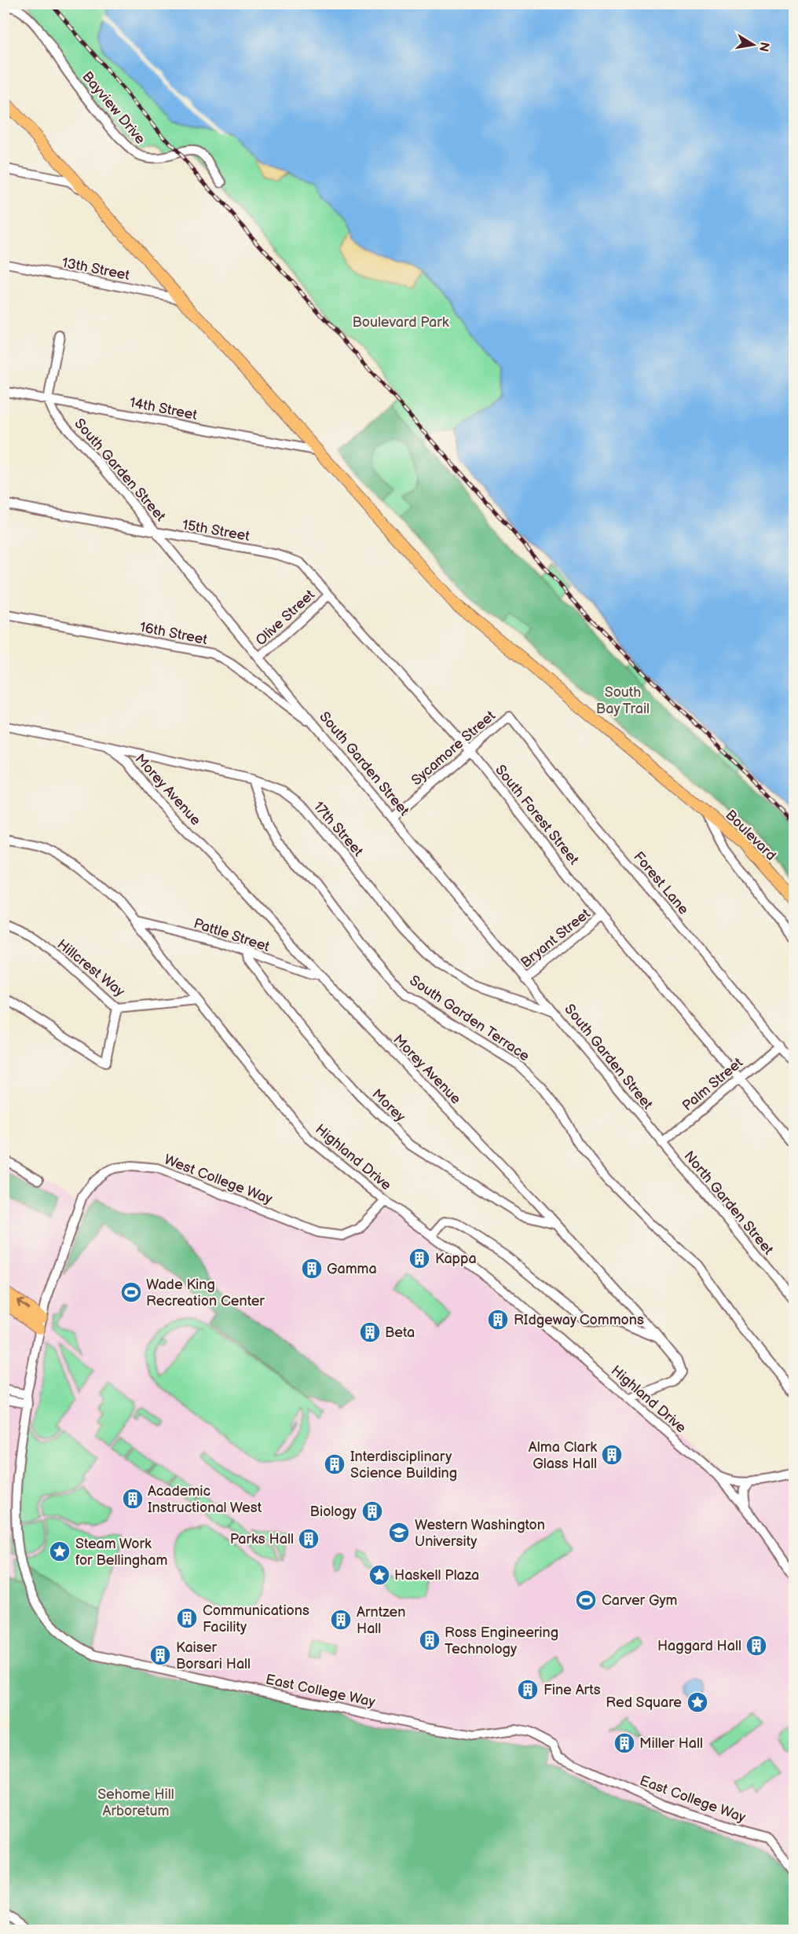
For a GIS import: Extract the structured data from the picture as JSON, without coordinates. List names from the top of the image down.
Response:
{
  "streets": {
    "main road": ["Boulevard"],
    "street": [
      "Bayview Drive",
      "13th Street",
      "14th Street",
      "South Garden Street",
      "15th Street",
      "Olive Street",
      "16th Street",
      "Sycamore Street",
      "Morey Avenue",
      "South Forest Street",
      "17th Street",
      "Forest Lane",
      "Pattle Street",
      "Bryant Street",
      "Hillcrest Way",
      "South Garden Terrace",
      "Palm Street",
      "Morey",
      "Highland Drive",
      "West College Way",
      "North Garden Street",
      "East College Way"
    ]
  },
  "crossings": [
    ["13th Street", "Boulevard"],
    ["14th Street", "South Garden Street"],
    ["14th Street", "Boulevard"],
    ["South Garden Street", "15th Street"],
    ["South Garden Street", "Olive Street"],
    ["South Garden Street", "16th Street"],
    ["South Garden Street", "Sycamore Street"],
    ["South Garden Street", "17th Street"],
    ["South Garden Street", "Bryant Street"],
    ["South Garden Street", "Palm Street"],
    ["South Garden Street", "North Garden Street"],
    ["15th Street", "South Forest Street"],
    ["Olive Street", "South Forest Street"],
    ["Sycamore Street", "South Forest Street"],
    ["Sycamore Street", "Forest Lane"],
    ["Morey Avenue", "17th Street"],
    ["Morey Avenue", "Pattle Street"],
    ["Morey Avenue", "Morey"],
    ["Morey Avenue", "Highland Drive"],
    ["South Forest Street", "Bryant Street"],
    ["South Forest Street", "Palm Street"],
    ["17th Street", "South Garden Terrace"],
    ["Forest Lane", "Palm Street"],
    ["Pattle Street", "Morey"],
    ["Pattle Street", "Highland Drive"],
    ["Hillcrest Way", "Highland Drive"],
    ["Palm Street", "North Garden Street"],
    ["Highland Drive", "West College Way"]
  ],
  "parks": ["Boulevard Park", "South Bay Trail", "Sehome Hill Arboretum"],
  "places": {
    "building": [
      "Kappa",
      "Gamma",
      "RIdgeway Commons",
      "Beta",
      "Alma Clark Glass Hall",
      "Interdisciplinary Science Building",
      "Academic Instructional West",
      "Biology",
      "Parks Hall",
      "Communications Facility",
      "Arntzen Hall",
      "Ross Engineering Technology",
      "Haggard Hall",
      "Kaiser Borsari Hall",
      "Fine Arts",
      "Miller Hall"
    ],
    "sports": ["Wade King Recreation Center", "Carver Gym"],
    "school or university": ["Western Washington University"],
    "place": ["Steam Work for Bellingham", "Haskell Plaza", "Red Square"]
  },
  "north": "right"
}
